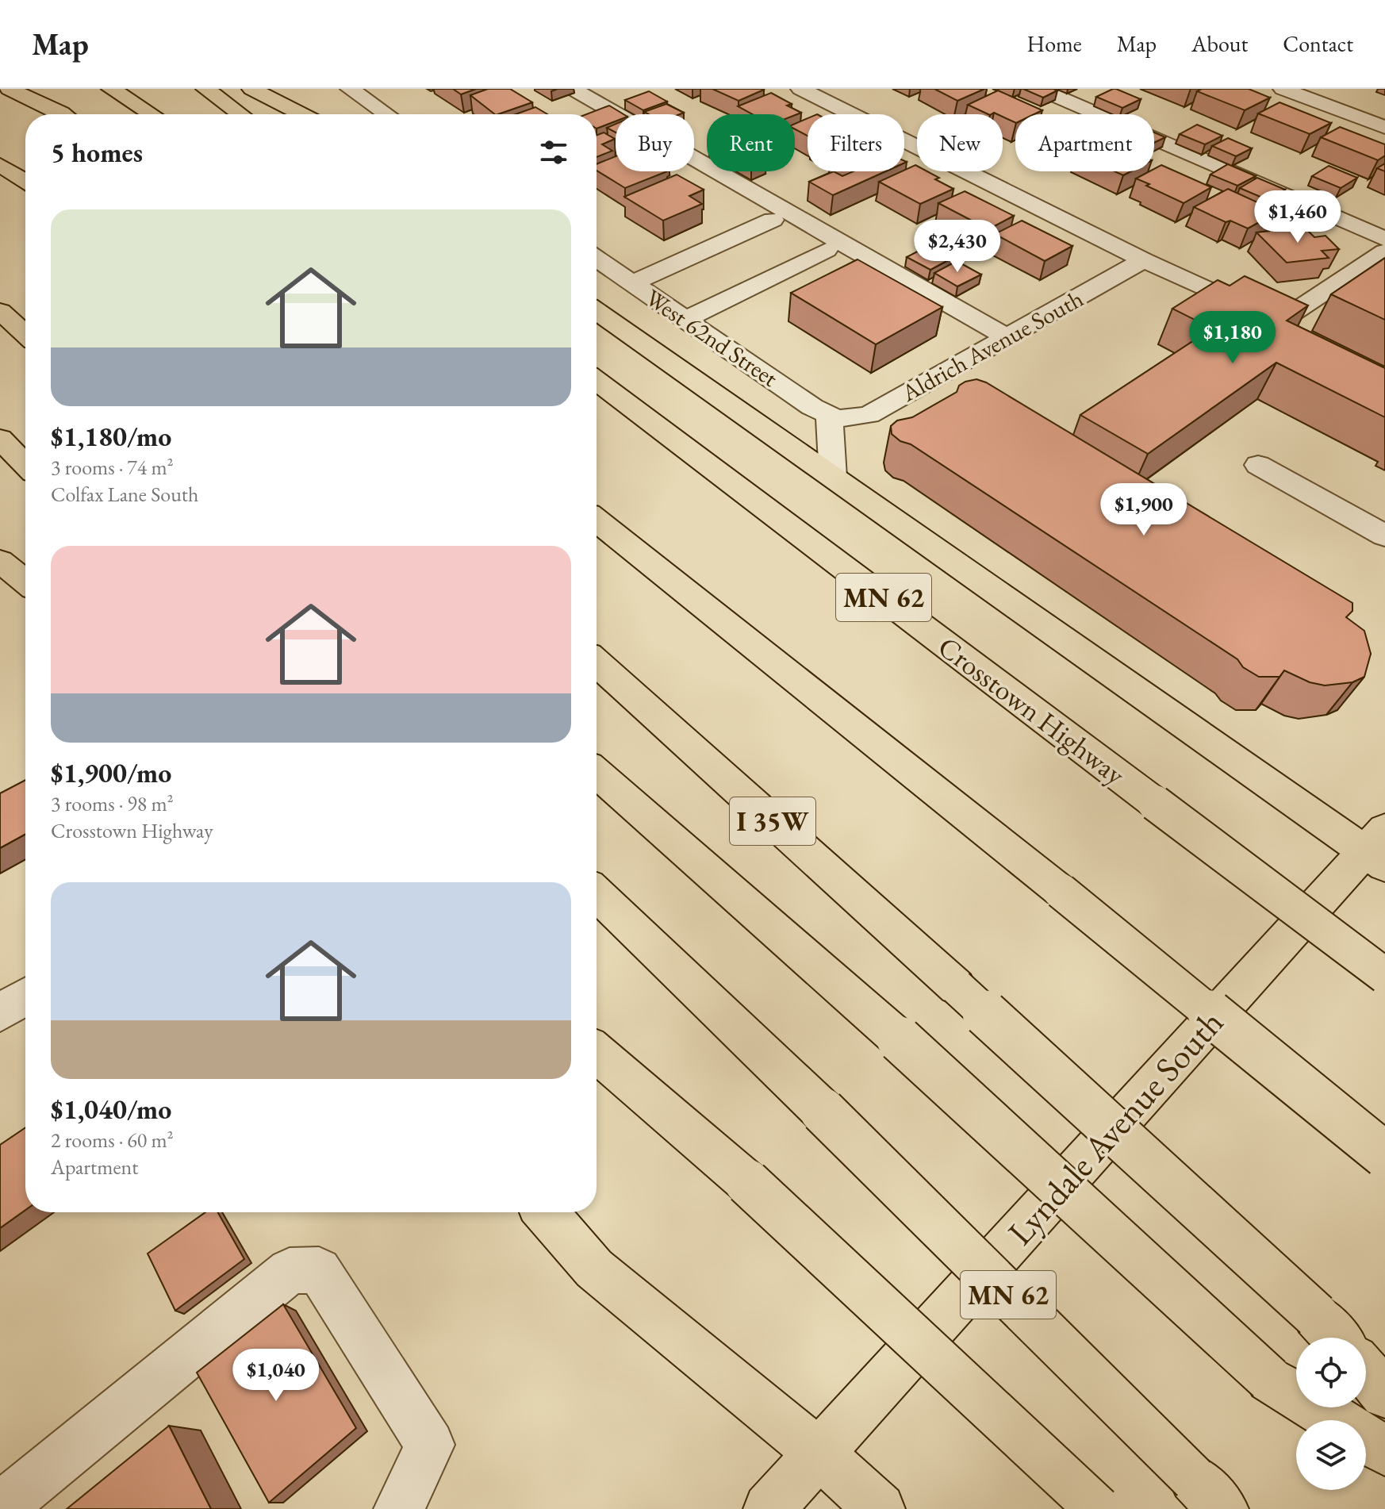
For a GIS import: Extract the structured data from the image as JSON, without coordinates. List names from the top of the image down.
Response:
{
  "streets": {
    "main road": [
      "MN 62",
      "Crosstown Highway",
      "I 35W",
      "Lyndale Avenue South"
    ],
    "street": ["West 62nd Street", "Aldrich Avenue South"]
  },
  "crossings": [
    ["West 62nd Street", "Aldrich Avenue South"]
  ],
  "page": {
    "header": "Map",
    "nav": [
      "Home",
      "Map",
      "About",
      "Contact"
    ],
    "chip": [
      "Buy",
      "Rent",
      "Filters",
      "New",
      "Apartment"
    ],
    "heading": "5 homes",
    "price": [
      "$1,460",
      "$2,430",
      "$1,180",
      "$1,900",
      "$1,040"
    ],
    "list": [
      {
        "name": "$1,180/mo",
        "note": "3 rooms · 74 m² · Colfax Lane South"
      },
      {
        "name": "$1,900/mo",
        "note": "3 rooms · 98 m² · Crosstown Highway"
      },
      {
        "name": "$1,040/mo",
        "note": "2 rooms · 60 m² · Apartment"
      }
    ]
  }
}
